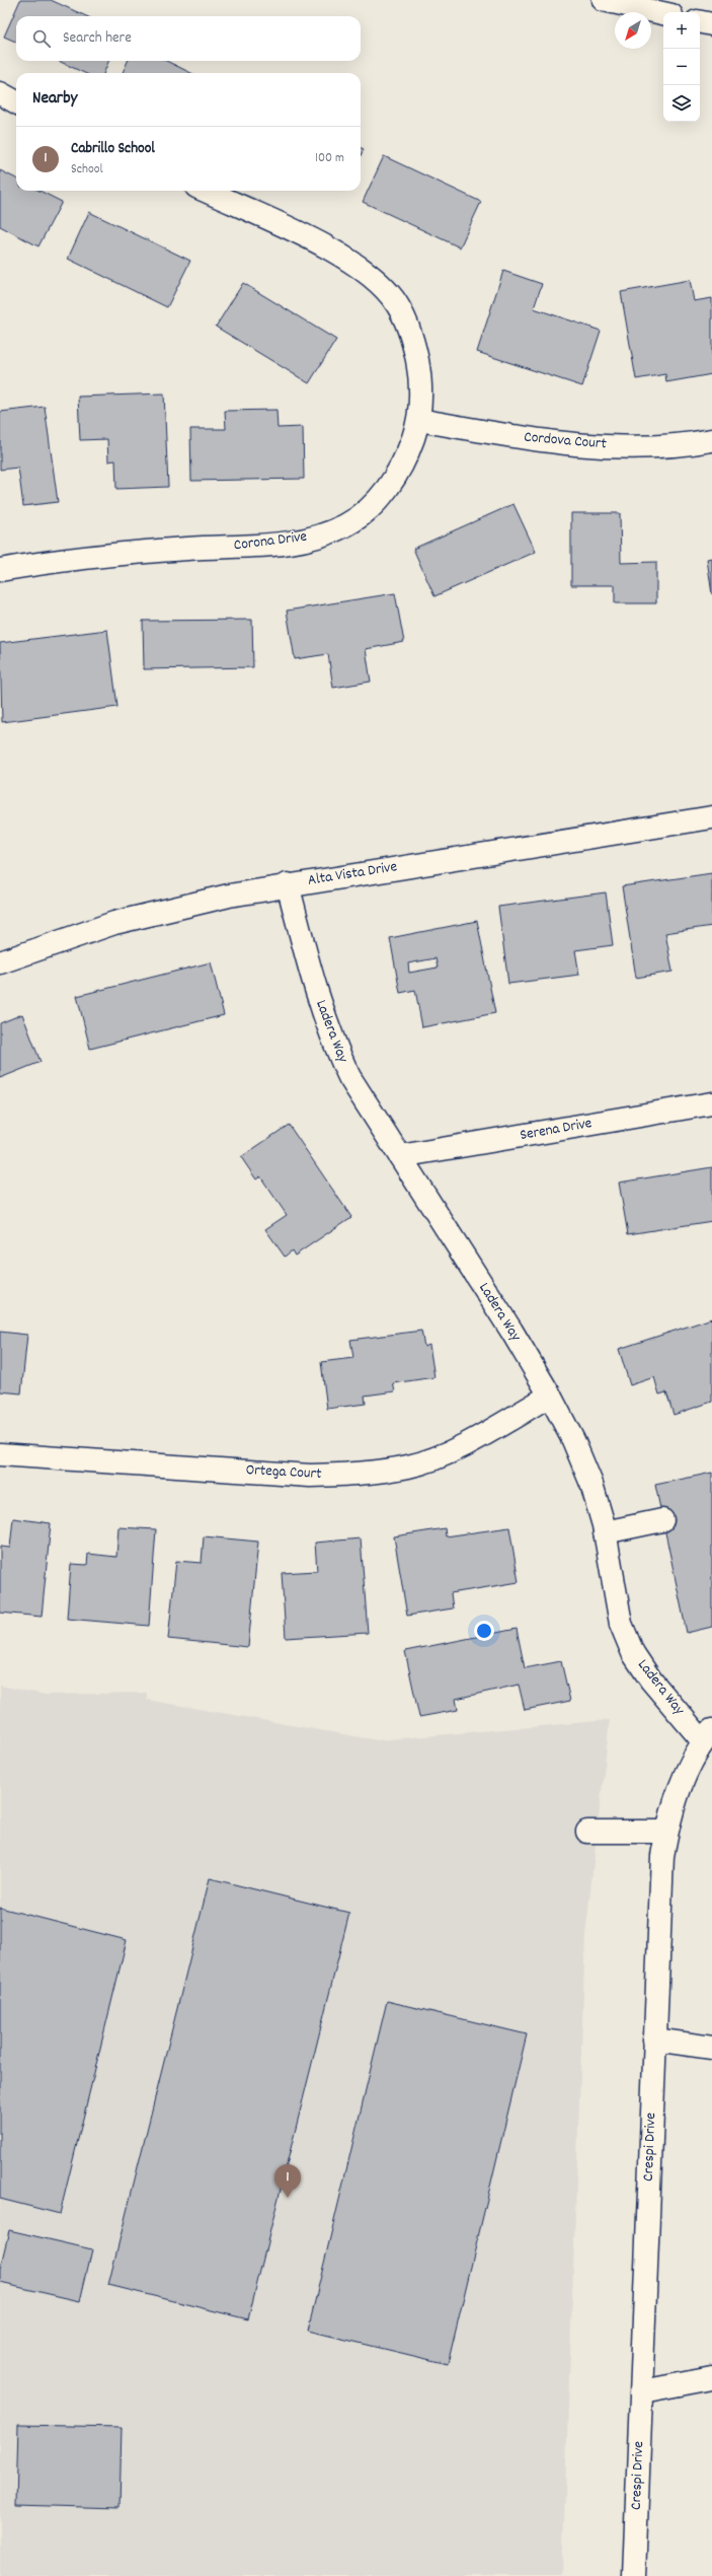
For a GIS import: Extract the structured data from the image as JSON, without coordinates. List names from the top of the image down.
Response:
{
  "streets": {
    "street": [
      "Cordova Court",
      "Corona Drive",
      "Alta Vista Drive",
      "Ladera Way",
      "Serena Drive",
      "Ortega Court",
      "Crespi Drive"
    ]
  },
  "crossings": [
    ["Cordova Court", "Corona Drive"],
    ["Alta Vista Drive", "Ladera Way"],
    ["Ladera Way", "Serena Drive"],
    ["Ladera Way", "Ortega Court"],
    ["Ladera Way", "Crespi Drive"]
  ],
  "north": "bottom left",
  "page": {
    "map_buttons": ["+", "−"],
    "search": "Search here",
    "heading": "Nearby",
    "list": [
      {
        "mark": "1",
        "name": "Cabrillo School",
        "note": "School",
        "value": "100 m"
      }
    ],
    "pins": "1"
  }
}
